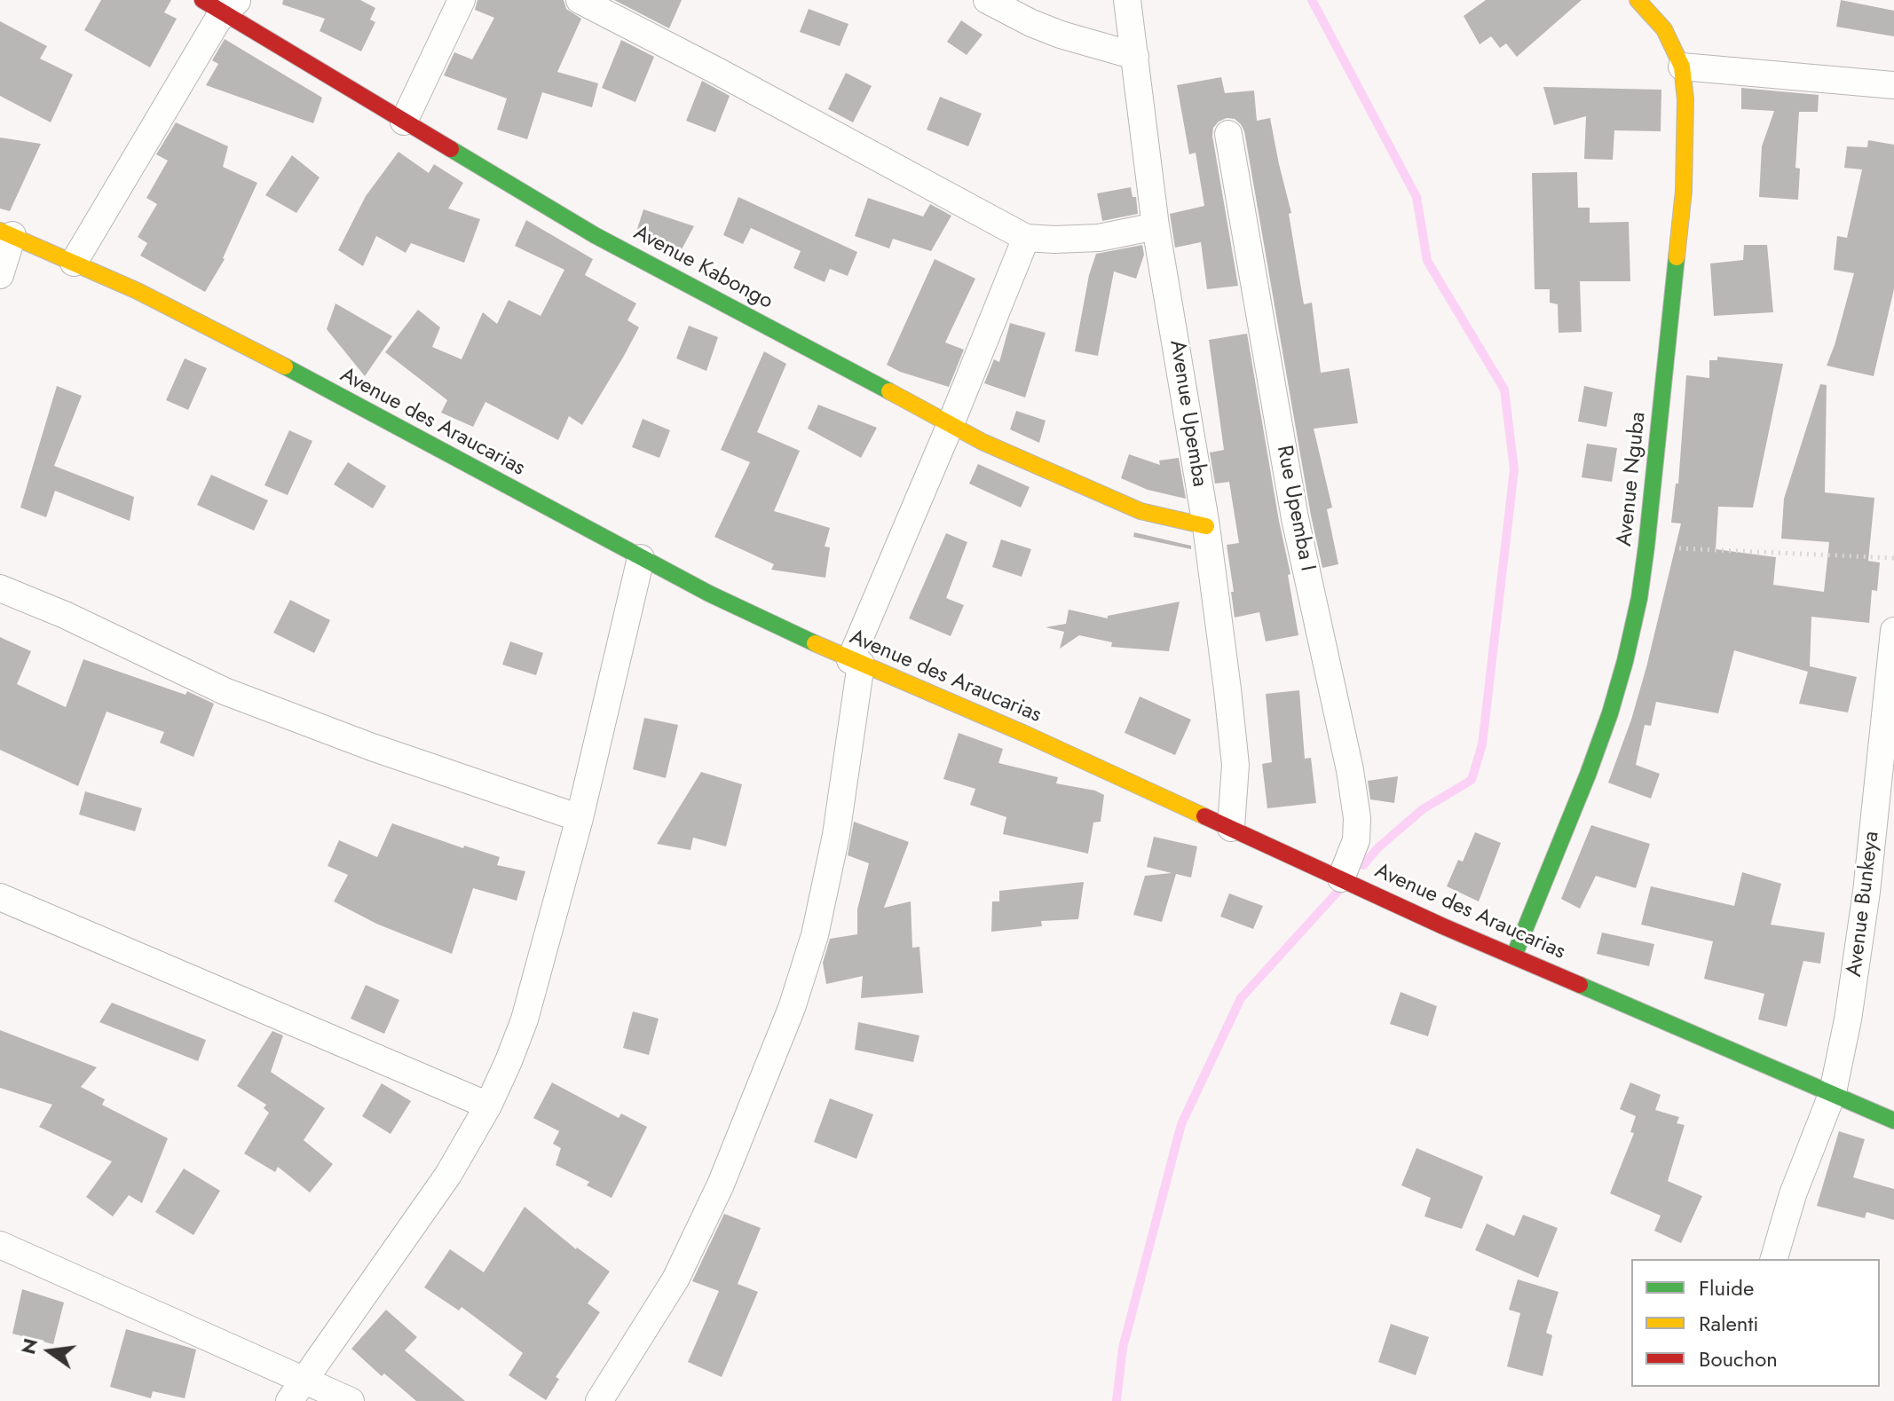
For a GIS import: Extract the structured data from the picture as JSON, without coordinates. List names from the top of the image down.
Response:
{
  "streets": {
    "street": [
      "Avenue Kabongo",
      "Avenue Upemba",
      "Avenue des Araucarias",
      "Avenue Nguba",
      "Rue Upemba I",
      "Avenue Bunkeya"
    ]
  },
  "crossings": [
    ["Avenue Kabongo", "Avenue Upemba"],
    ["Avenue Upemba", "Avenue des Araucarias"],
    ["Avenue des Araucarias", "Avenue Nguba"],
    ["Avenue des Araucarias", "Rue Upemba I"],
    ["Avenue des Araucarias", "Avenue Bunkeya"]
  ],
  "legend": ["Fluide", "Ralenti", "Bouchon"],
  "north": "left"
}
